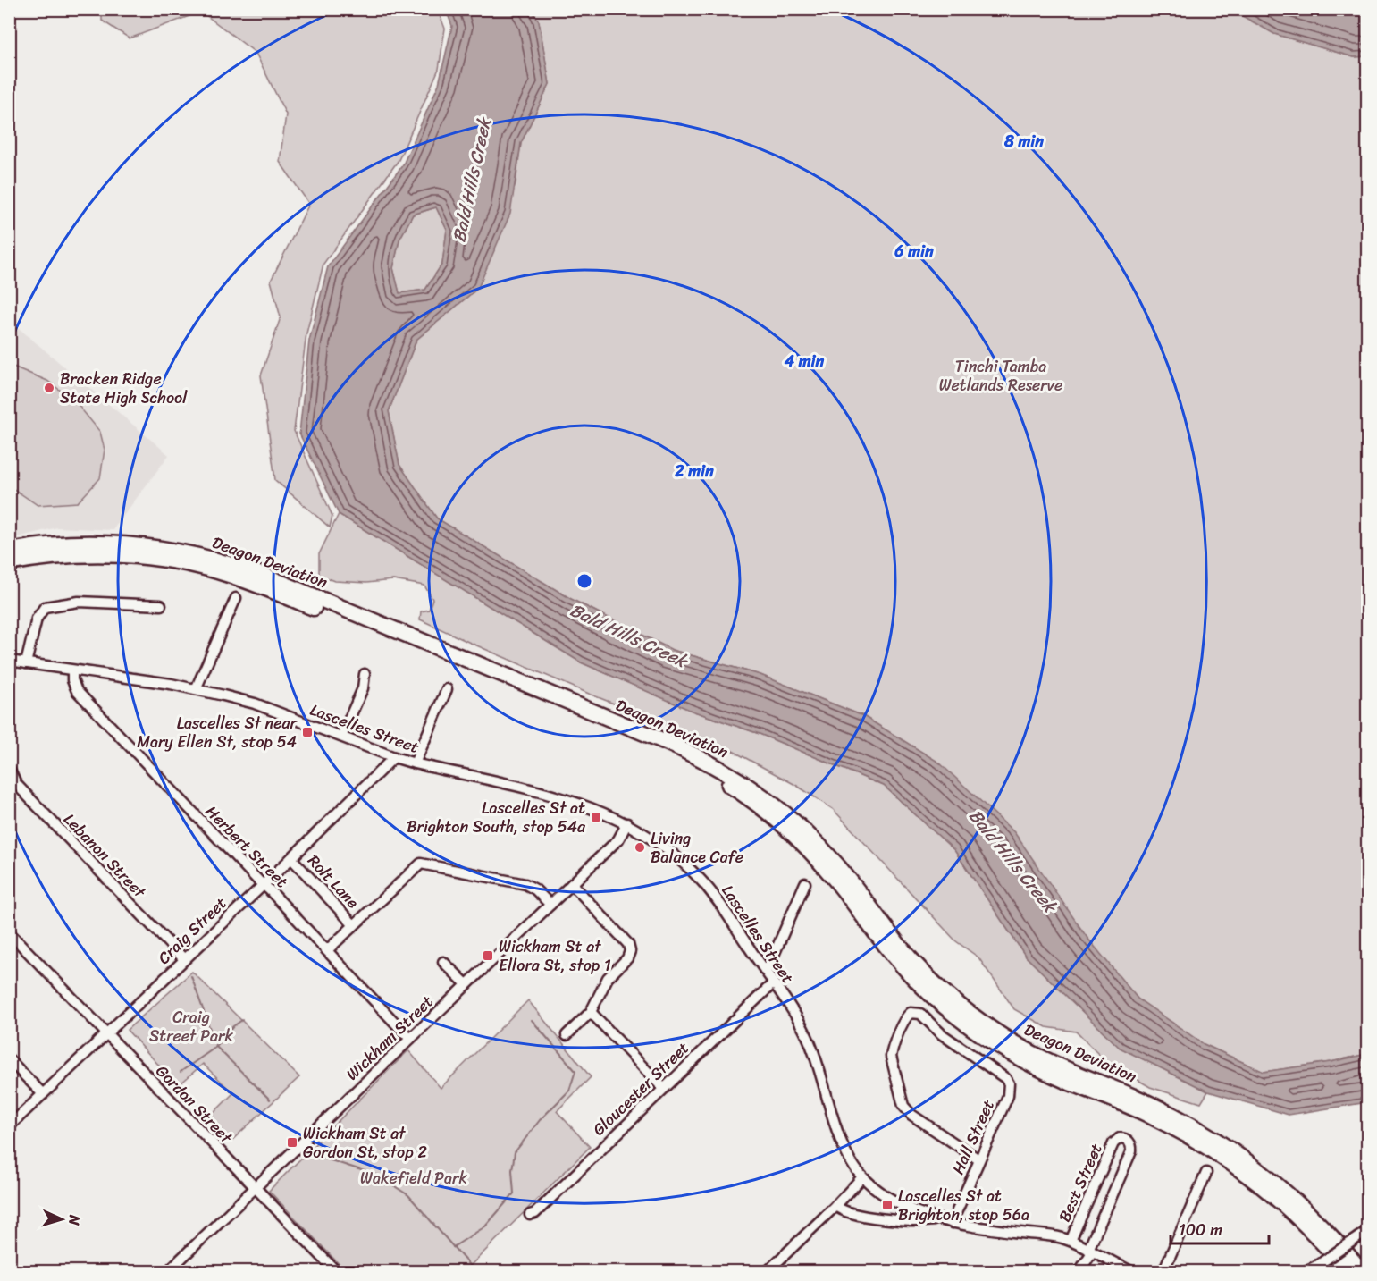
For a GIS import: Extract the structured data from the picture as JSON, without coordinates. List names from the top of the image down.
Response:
{
  "streets": {
    "highway": ["Deagon Deviation"],
    "street": [
      "Lascelles Street",
      "Herbert Street",
      "Lebanon Street",
      "Rolt Lane",
      "Craig Street",
      "Wickham Street",
      "Gloucester Street",
      "Gordon Street",
      "Hall Street",
      "Best Street"
    ]
  },
  "crossings": [
    ["Lascelles Street", "Herbert Street"],
    ["Lascelles Street", "Craig Street"],
    ["Lascelles Street", "Wickham Street"],
    ["Lascelles Street", "Gloucester Street"],
    ["Lascelles Street", "Hall Street"],
    ["Lascelles Street", "Best Street"],
    ["Herbert Street", "Craig Street"],
    ["Herbert Street", "Wickham Street"],
    ["Lebanon Street", "Craig Street"],
    ["Rolt Lane", "Craig Street"],
    ["Craig Street", "Gordon Street"],
    ["Wickham Street", "Gordon Street"]
  ],
  "water": ["Bald Hills Creek"],
  "parks": ["Tinchi Tamba Wetlands Reserve", "Craig Street Park", "Wakefield Park"],
  "places": {
    "other": ["Bracken Ridge State High School", "Living Balance Cafe"],
    "transit": [
      "Lascelles St near Mary Ellen St, stop 54",
      "Lascelles St at Brighton South, stop 54a",
      "Wickham St at Ellora St, stop 1",
      "Wickham St at Gordon St, stop 2",
      "Lascelles St at Brighton, stop 56a"
    ]
  },
  "scale_bar": "100 m",
  "north": "right",
  "rings": [
    "8 min",
    "6 min",
    "4 min",
    "2 min"
  ]
}
